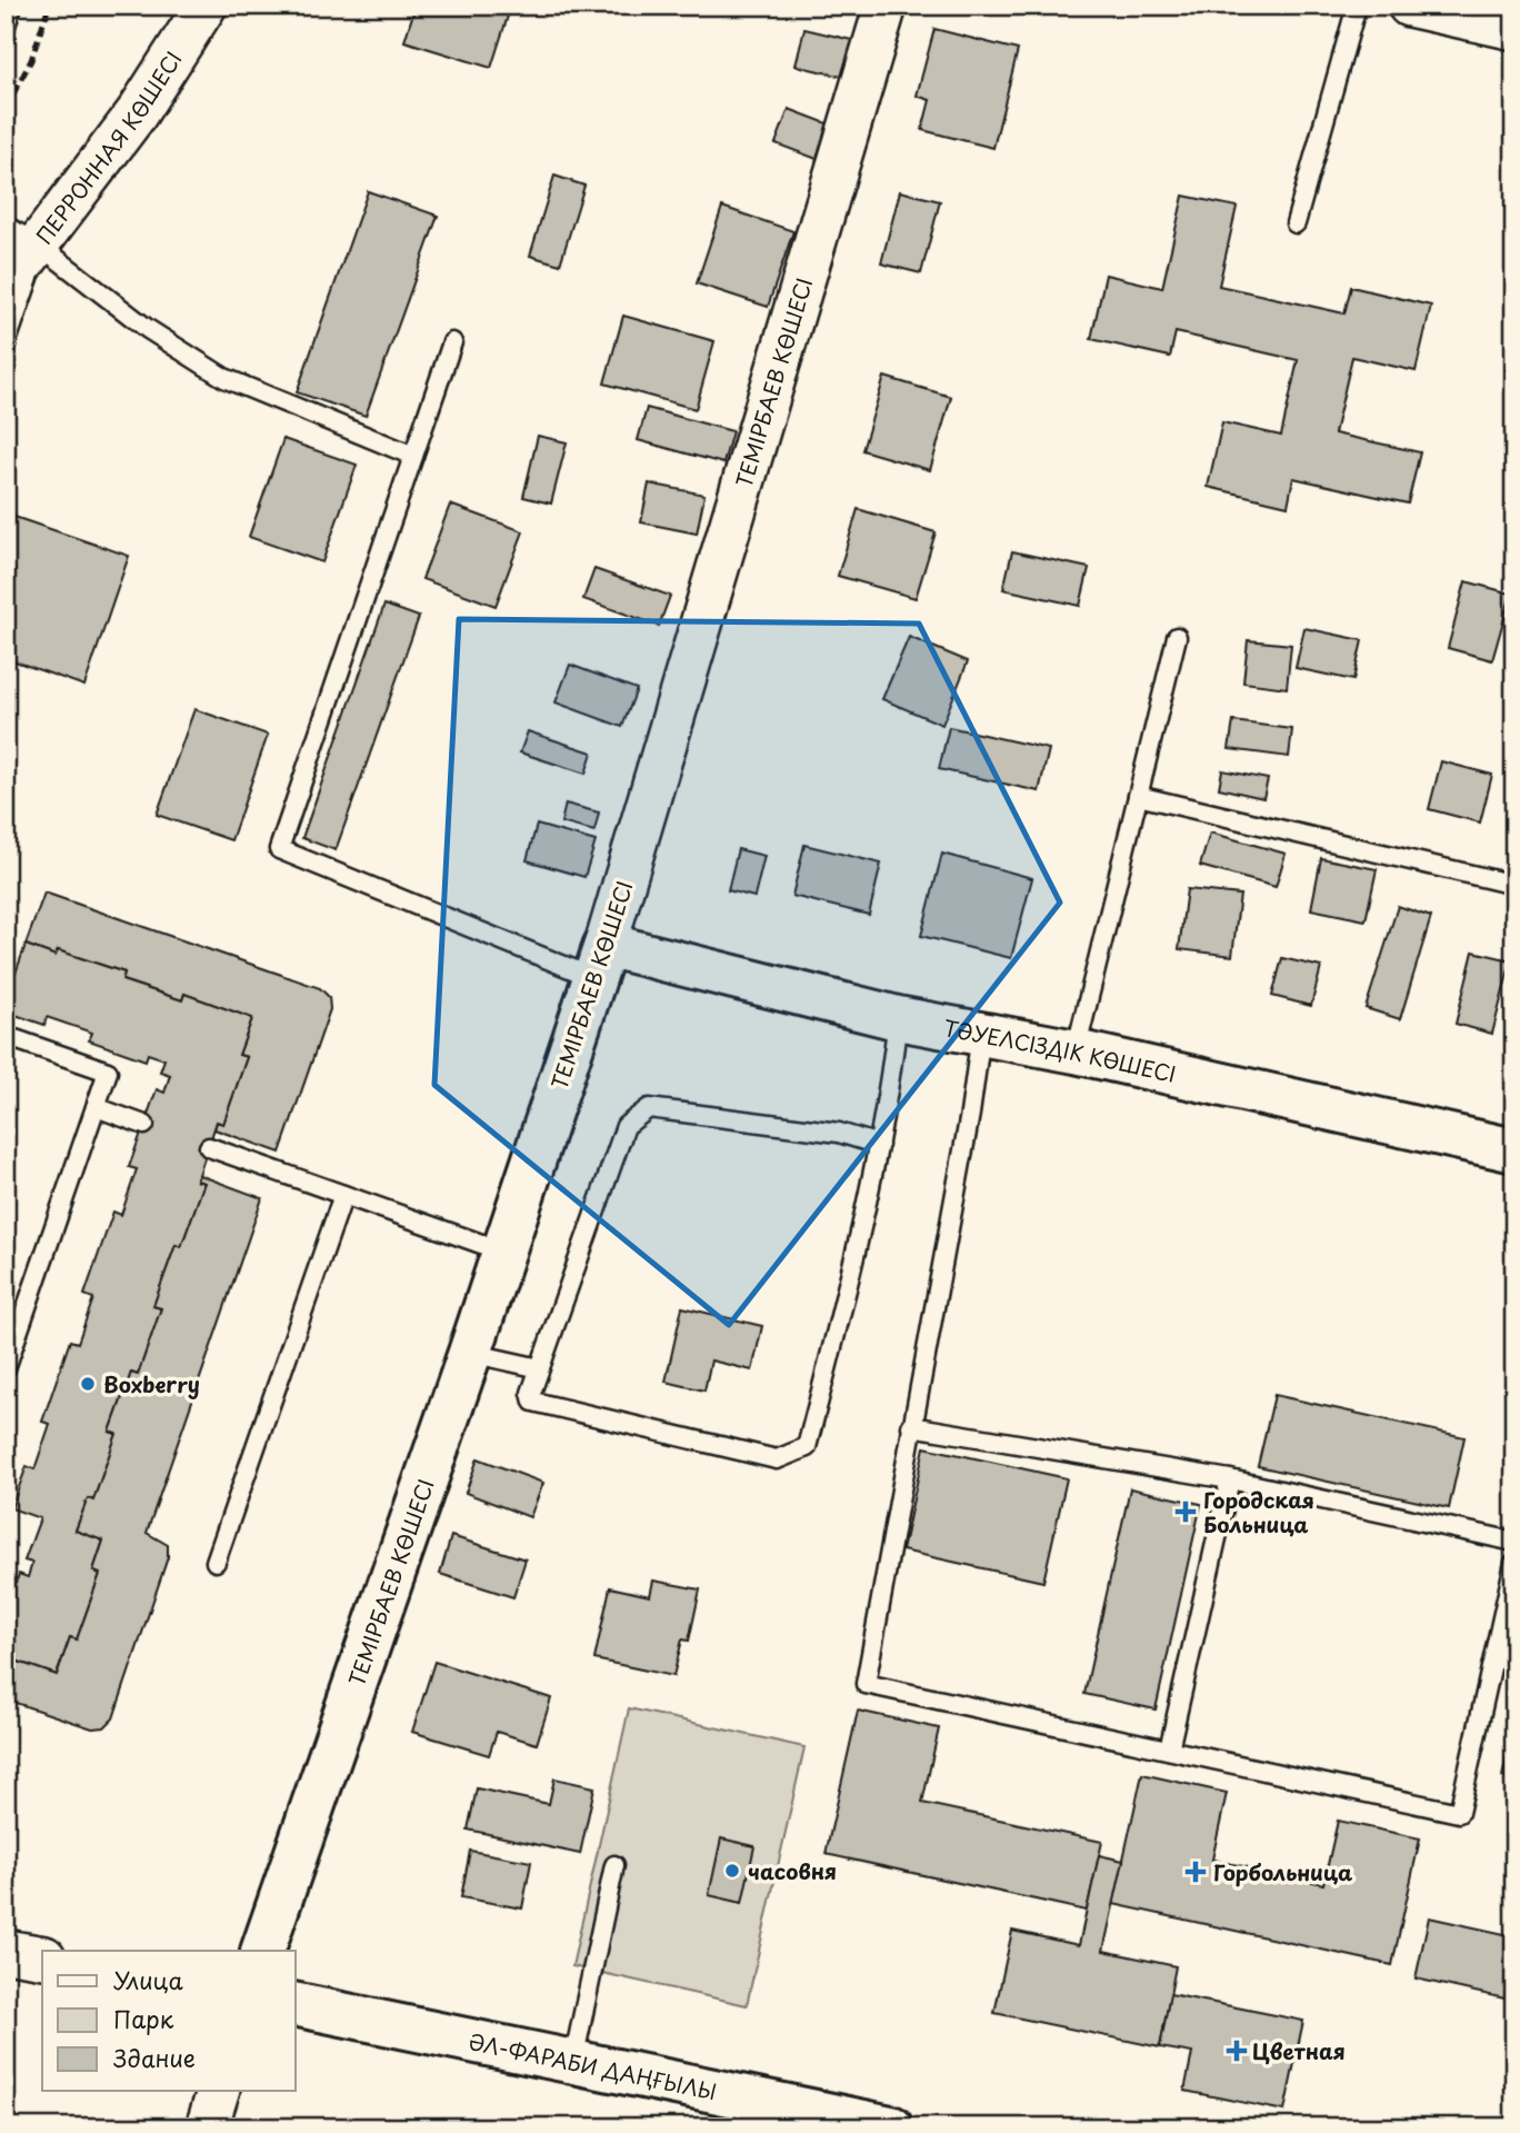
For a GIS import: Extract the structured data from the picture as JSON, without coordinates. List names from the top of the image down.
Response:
{
  "streets": {
    "main road": ["ТЕМІРБАЕВ КӨШЕСІ", "ТӘУЕЛСІЗДІК КӨШЕСІ", "ӘЛ-ФАРАБИ ДАҢҒЫЛЫ"],
    "street": ["ПЕРРОННАЯ КӨШЕСІ"]
  },
  "crossings": [
    ["ТЕМІРБАЕВ КӨШЕСІ", "ТӘУЕЛСІЗДІК КӨШЕСІ"]
  ],
  "places": {
    "other": ["Boxberry", "часовня"],
    "health": ["Городская Больница", "Горбольница", "Цветная"]
  },
  "legend": ["Улица", "Парк", "Здание"]
}
